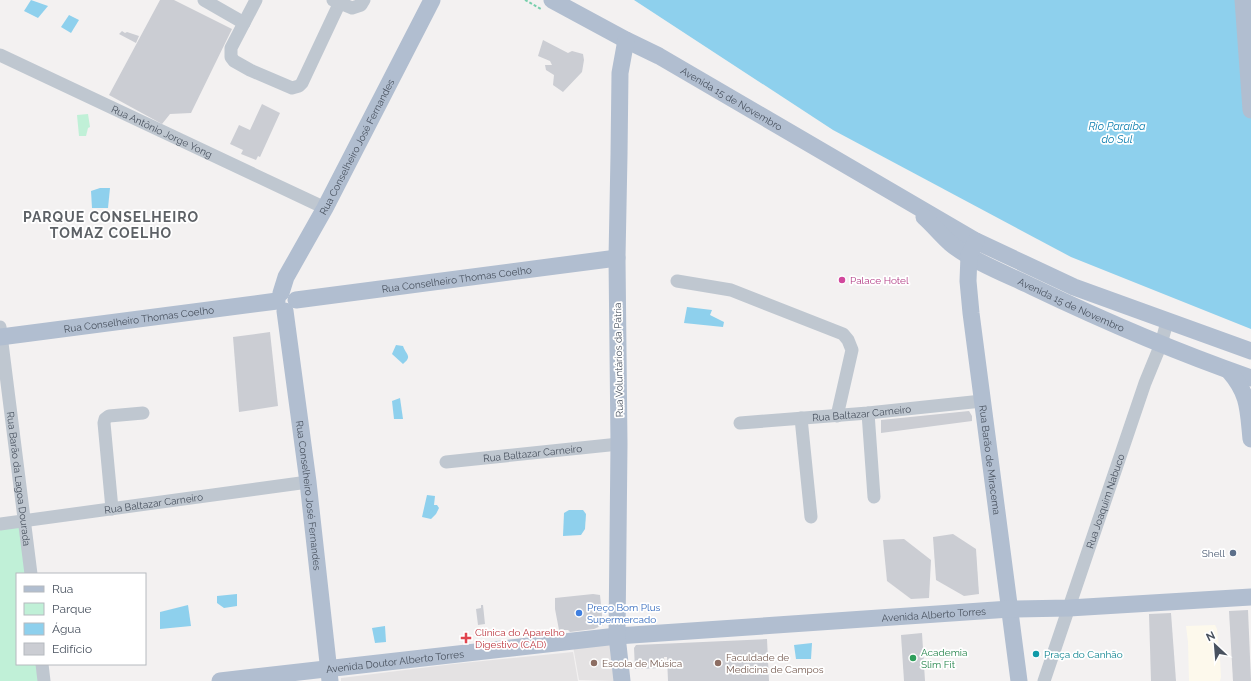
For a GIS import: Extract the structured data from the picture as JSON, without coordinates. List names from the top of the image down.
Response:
{
  "streets": {
    "main road": [
      "Avenida 15 de Novembro",
      "Rua Conselheiro José Fernandes",
      "Rua Conselheiro Thomas Coelho",
      "Rua Voluntários da Pátria",
      "Rua Barão de Miracema",
      "Avenida Alberto Torres",
      "Avenida Doutor Alberto Torres"
    ],
    "street": [
      "Rua Antônio Jorge Yong",
      "Rua Baltazar Carneiro",
      "Rua Barão da Lagoa Dourada",
      "Rua Joaquim Nabuco"
    ]
  },
  "crossings": [
    ["Avenida 15 de Novembro", "Rua Voluntários da Pátria"],
    ["Avenida 15 de Novembro", "Rua Barão de Miracema"],
    ["Avenida 15 de Novembro", "Rua Joaquim Nabuco"],
    ["Rua Antônio Jorge Yong", "Rua Conselheiro José Fernandes"],
    ["Rua Conselheiro José Fernandes", "Rua Conselheiro Thomas Coelho"],
    ["Rua Conselheiro José Fernandes", "Rua Baltazar Carneiro"],
    ["Rua Conselheiro José Fernandes", "Avenida Doutor Alberto Torres"],
    ["Rua Conselheiro Thomas Coelho", "Rua Voluntários da Pátria"],
    ["Rua Conselheiro Thomas Coelho", "Rua Barão da Lagoa Dourada"],
    ["Rua Voluntários da Pátria", "Rua Baltazar Carneiro"],
    ["Rua Voluntários da Pátria", "Avenida Alberto Torres"],
    ["Rua Voluntários da Pátria", "Avenida Doutor Alberto Torres"],
    ["Rua Baltazar Carneiro", "Rua Barão de Miracema"],
    ["Rua Baltazar Carneiro", "Rua Barão da Lagoa Dourada"],
    ["Rua Barão de Miracema", "Avenida Alberto Torres"],
    ["Rua Joaquim Nabuco", "Avenida Alberto Torres"],
    ["Avenida Alberto Torres", "Avenida Doutor Alberto Torres"]
  ],
  "districts": ["PARQUE CONSELHEIRO TOMAZ COELHO"],
  "water": ["Rio Paraíba do Sul"],
  "places": {
    "other": [
      "Palace Hotel",
      "Shell",
      "Preço Bom Plus Supermercado",
      "Praça do Canhão",
      "Academia Slim Fit",
      "Escola de Música",
      "Faculdade de Medicina de Campos"
    ],
    "health": ["Clínica do Aparelho Digestivo (CAD)"]
  },
  "legend": [
    "Rua",
    "Parque",
    "Água",
    "Edifício"
  ],
  "north": "top left"
}
